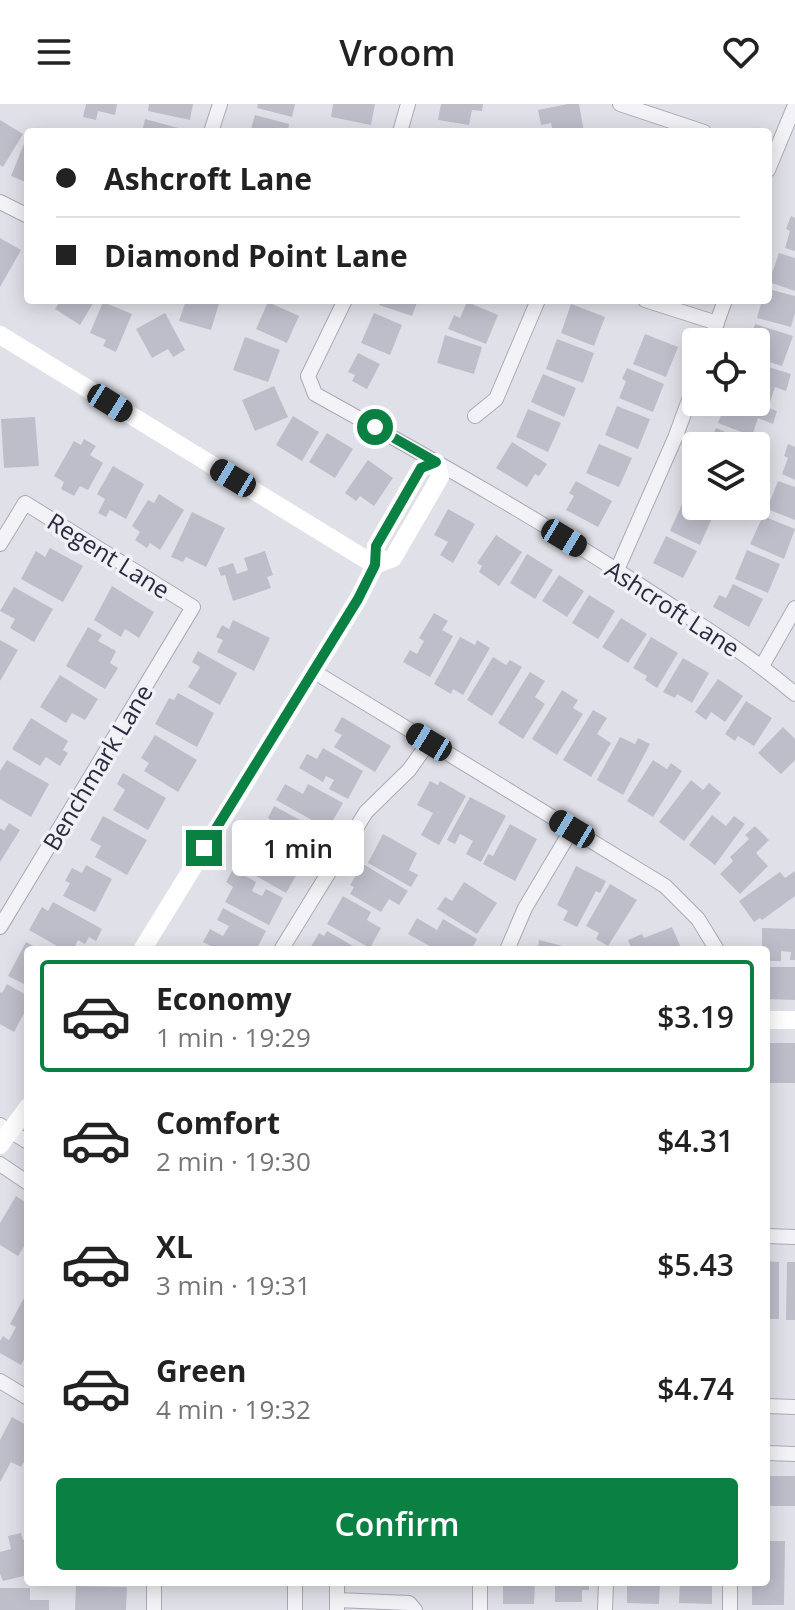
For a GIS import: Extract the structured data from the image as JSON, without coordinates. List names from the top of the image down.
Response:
{
  "streets": {
    "street": ["Regent Lane", "Ashcroft Lane", "Benchmark Lane"]
  },
  "crossings": [
    ["Regent Lane", "Benchmark Lane"]
  ],
  "page": {
    "header": "Vroom",
    "banner": ["Ashcroft Lane", "Diamond Point Lane"],
    "bubble": "1 min",
    "list": [
      {
        "name": "Economy",
        "note": "1 min · 19:29",
        "value": "$3.19"
      },
      {
        "name": "Comfort",
        "note": "2 min · 19:30",
        "value": "$4.31"
      },
      {
        "name": "XL",
        "note": "3 min · 19:31",
        "value": "$5.43"
      },
      {
        "name": "Green",
        "note": "4 min · 19:32",
        "value": "$4.74"
      }
    ],
    "buttons": "Confirm"
  }
}
